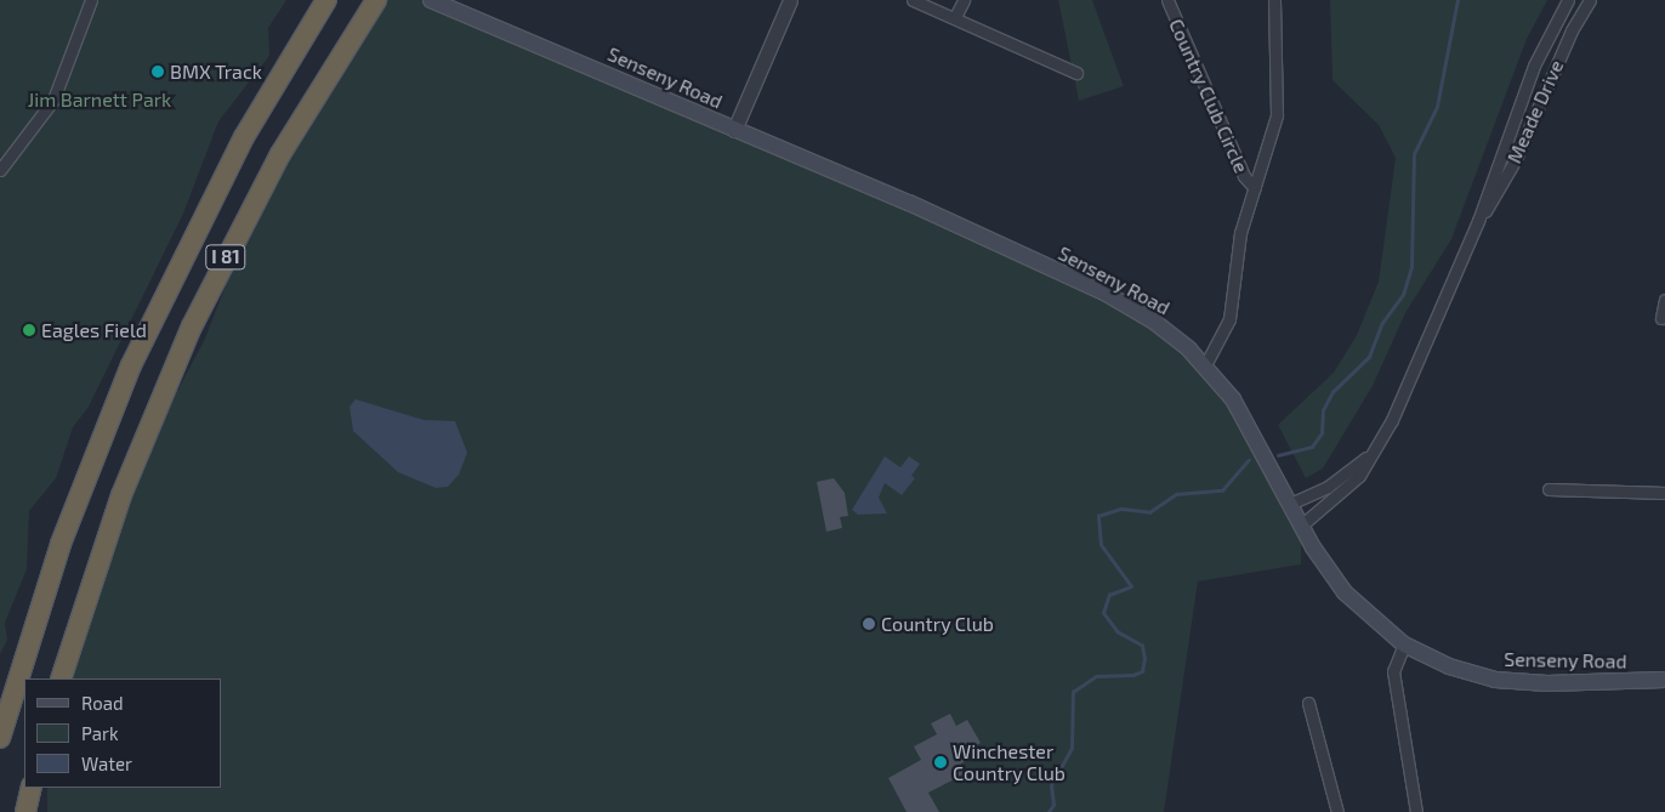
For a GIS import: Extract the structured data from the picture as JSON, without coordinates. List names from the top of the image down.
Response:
{
  "streets": {
    "highway": ["I 81"],
    "main road": ["Senseny Road"],
    "street": ["Country Club Circle", "Meade Drive"]
  },
  "crossings": [
    ["Senseny Road", "Country Club Circle"],
    ["Senseny Road", "Meade Drive"]
  ],
  "parks": ["Jim Barnett Park"],
  "places": [
    "BMX Track",
    "Eagles Field",
    "Country Club",
    "Winchester Country Club"
  ],
  "legend": ["Road", "Park", "Water"]
}
